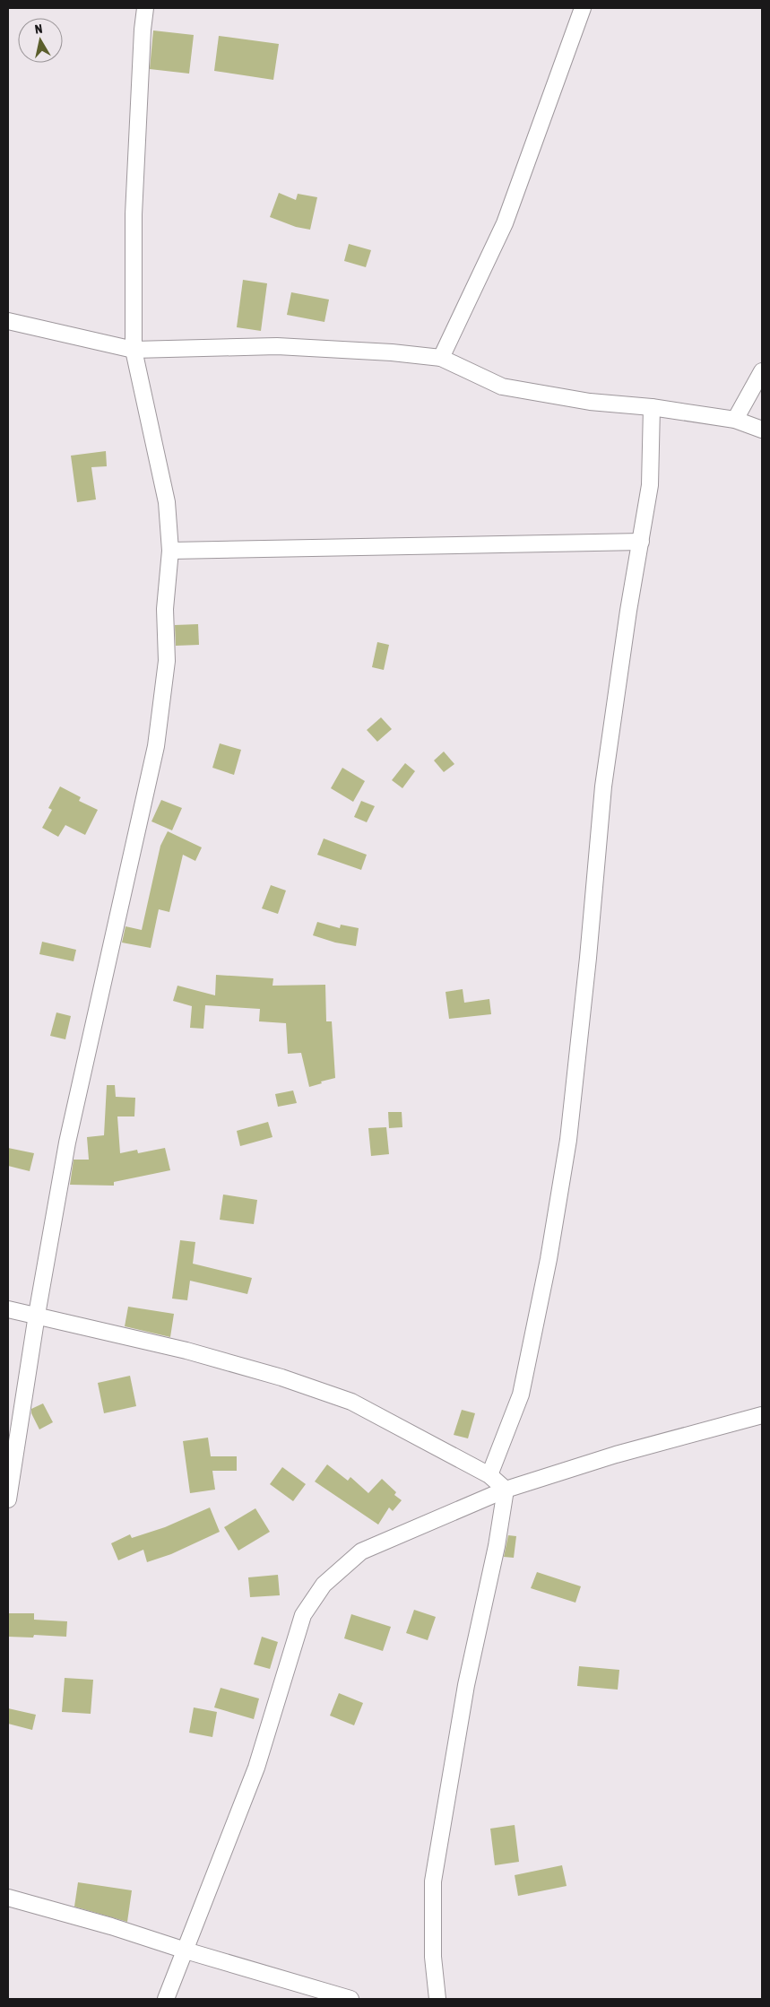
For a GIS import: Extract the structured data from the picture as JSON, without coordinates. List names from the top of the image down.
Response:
{
  "north": "top"
}
